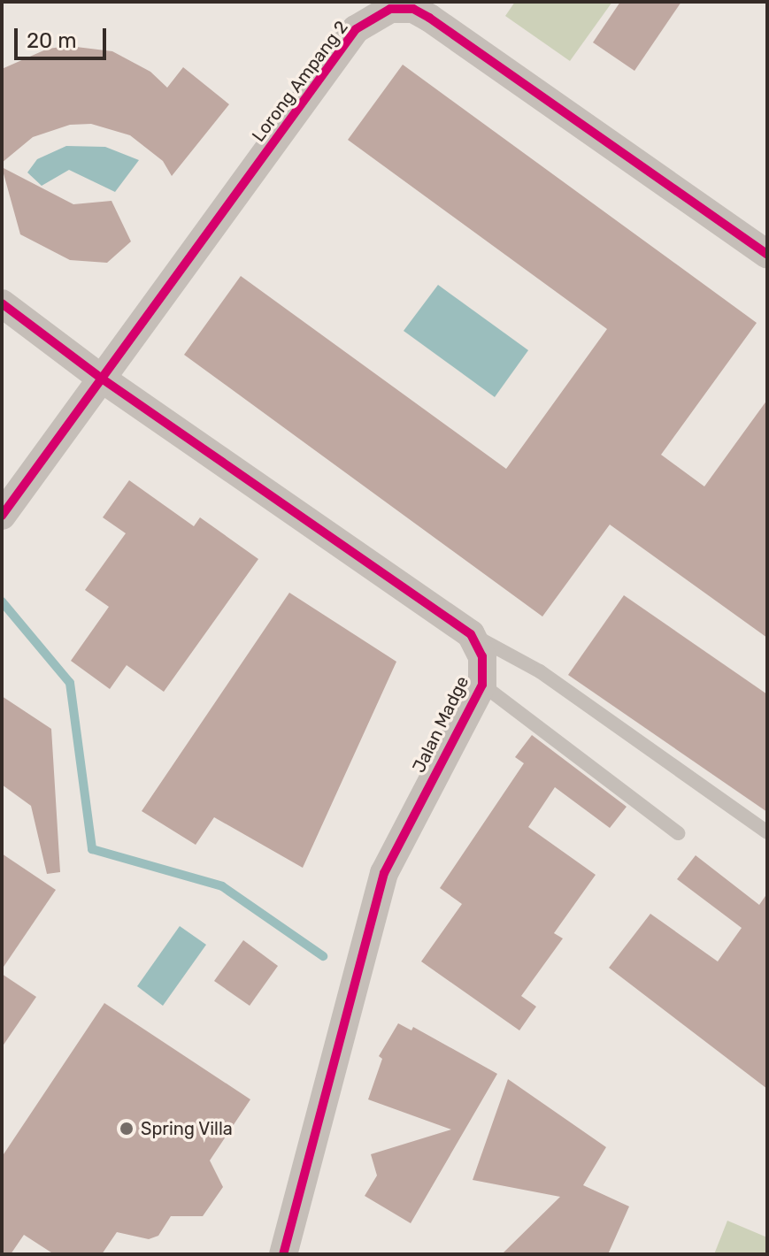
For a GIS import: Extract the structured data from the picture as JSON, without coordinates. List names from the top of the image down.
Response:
{
  "streets": {
    "street": ["Lorong Ampang 2", "Jalan Madge"]
  },
  "places": ["Spring Villa"],
  "scale_bar": "20 m"
}
